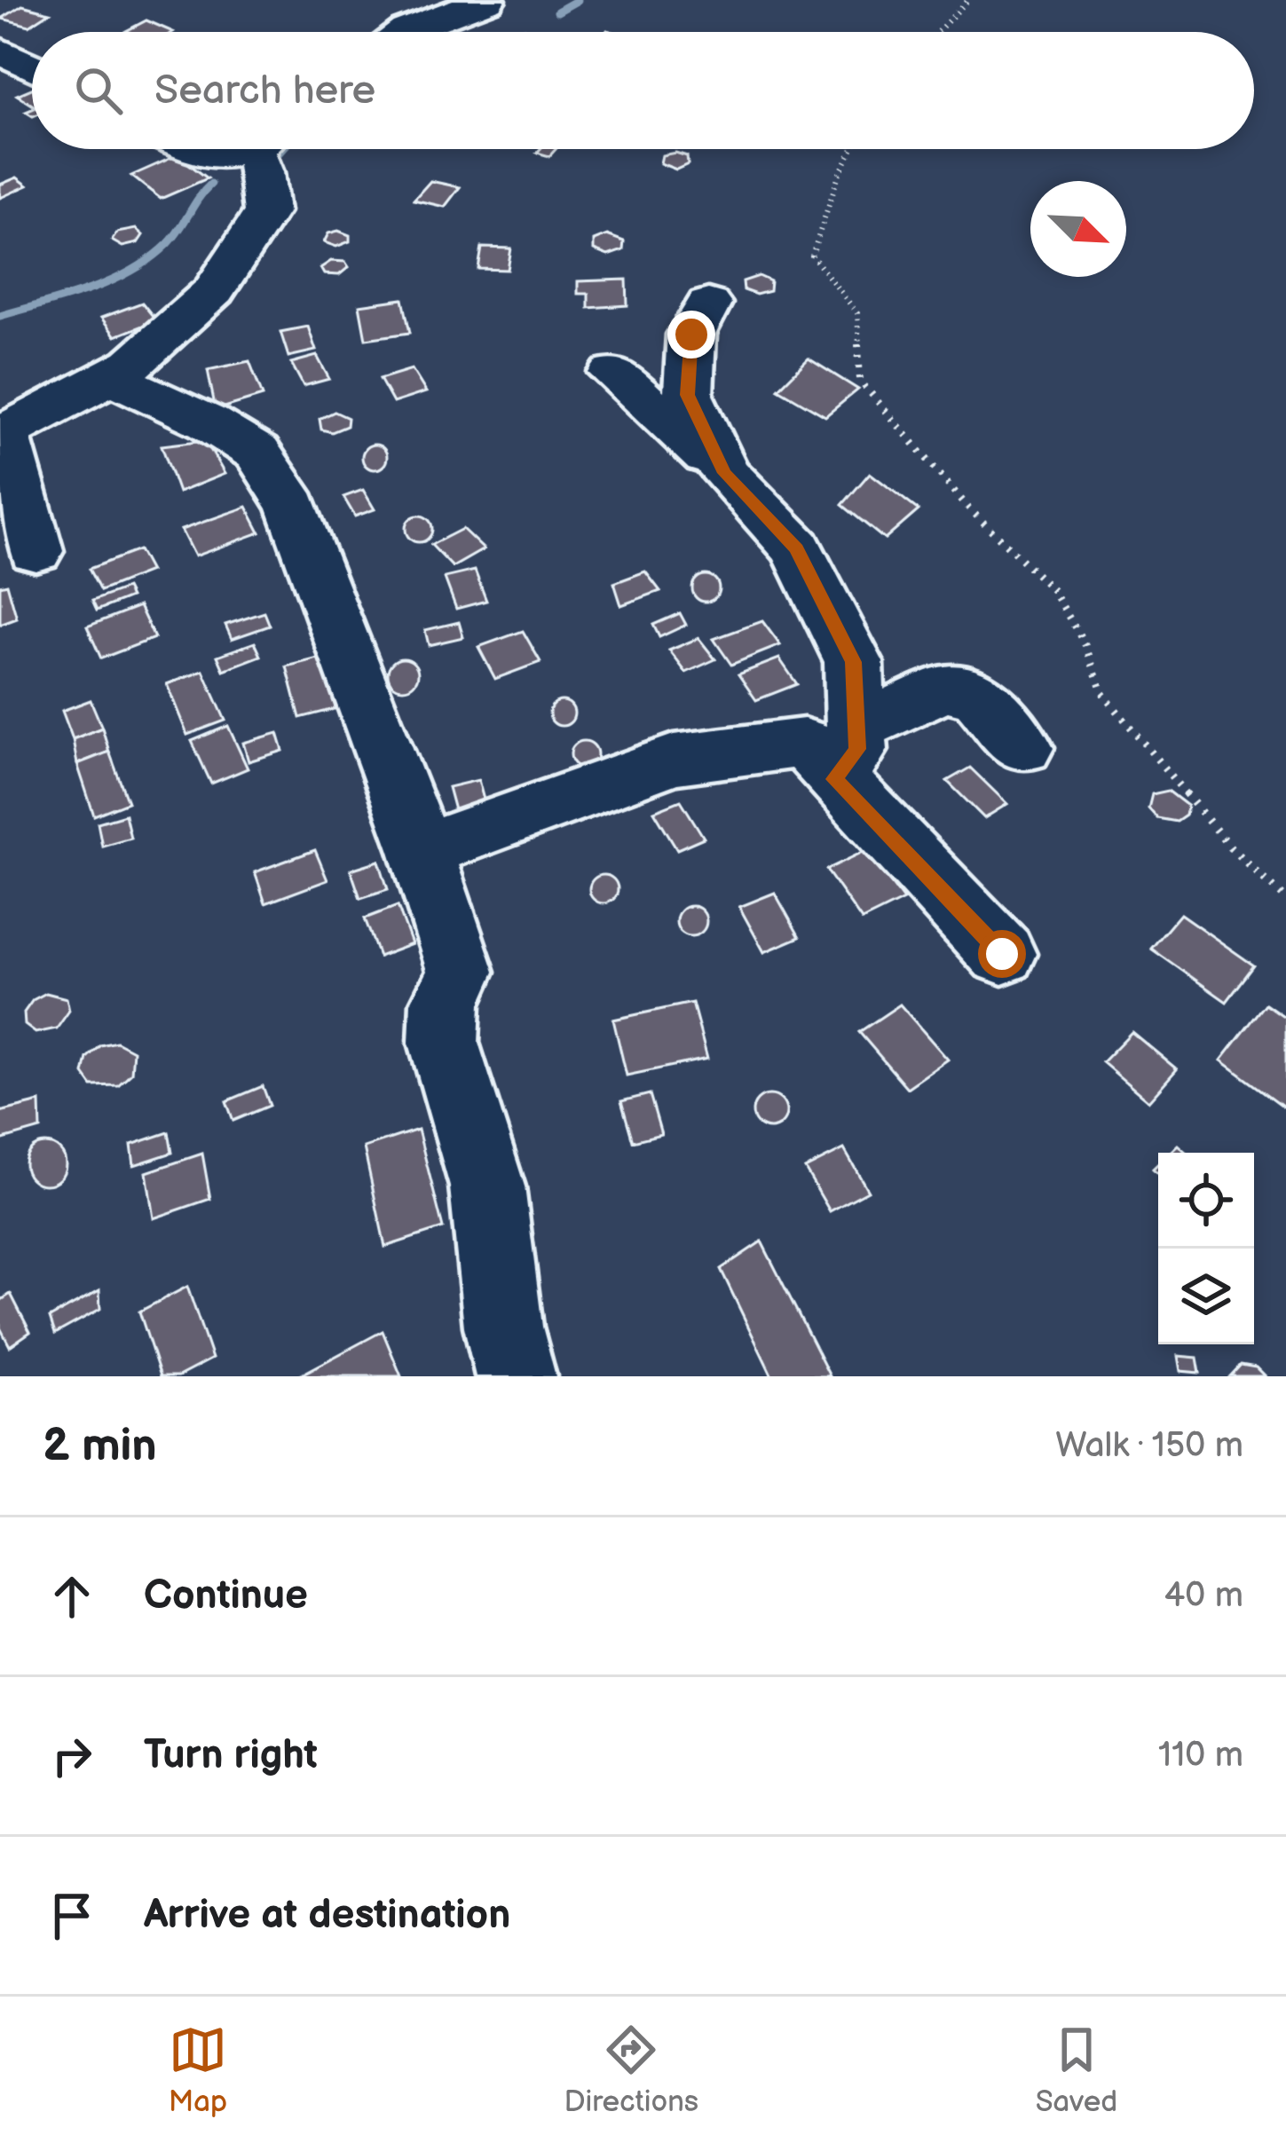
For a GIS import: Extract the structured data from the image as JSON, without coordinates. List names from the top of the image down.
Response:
{
  "north": "bottom right",
  "page": {
    "search": "Search here",
    "heading": ["2 min", "Walk · 150 m"],
    "list": [
      ["Continue", "40 m"],
      ["Turn right", "110 m"],
      "Arrive at destination"
    ],
    "nav": ["Map", "Directions", "Saved"]
  }
}
